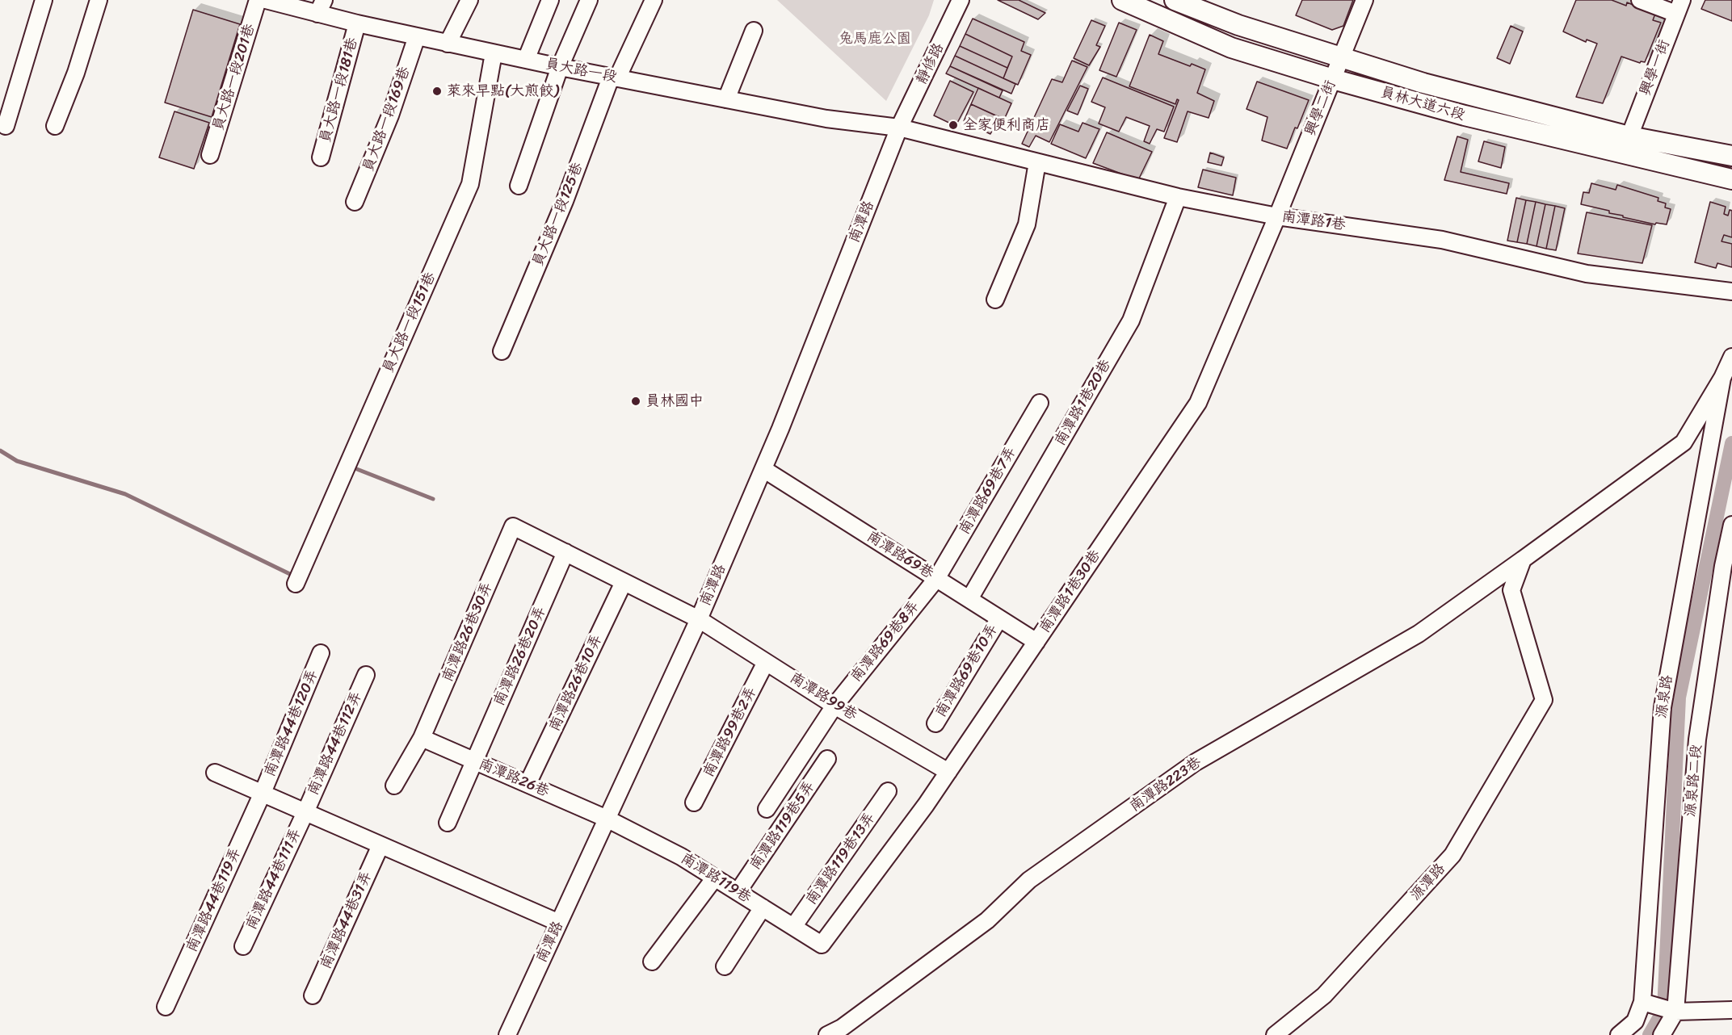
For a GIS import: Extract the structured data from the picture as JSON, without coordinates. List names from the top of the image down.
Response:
{
  "streets": {
    "main road": ["員林大道六段"],
    "street": [
      "靜修路",
      "興學一街",
      "員大路一段",
      "員大路一段201巷",
      "員大路一段181巷",
      "興學二街",
      "員大路一段169巷",
      "員大路一段125巷",
      "南潭路1巷",
      "南潭路",
      "員大路一段151巷",
      "南潭路1巷20巷",
      "南潭路69巷7弄",
      "南潭路69巷",
      "南潭路1巷30巷",
      "南潭路26巷30弄",
      "南潭路69巷8弄",
      "南潭路26巷20弄",
      "南潭路69巷10弄",
      "南潭路26巷10弄",
      "南潭路99巷",
      "源泉路",
      "南潭路44巷120弄",
      "南潭路99巷2弄",
      "南潭路44巷112弄",
      "南潭路26巷",
      "源泉路二段",
      "南潭路223巷",
      "南潭路119巷5弄",
      "南潭路119巷13弄",
      "南潭路119巷",
      "南潭路44巷111弄",
      "源潭路",
      "南潭路44巷119弄",
      "南潭路44巷31弄"
    ]
  },
  "crossings": [
    ["靜修路", "員大路一段"],
    ["靜修路", "南潭路1巷"],
    ["靜修路", "南潭路"],
    ["興學一街", "員林大道六段"],
    ["員大路一段", "員大路一段181巷"],
    ["員大路一段", "員大路一段169巷"],
    ["員大路一段", "員大路一段125巷"],
    ["員大路一段", "南潭路1巷"],
    ["員大路一段", "南潭路"],
    ["員大路一段", "員大路一段151巷"],
    ["員林大道六段", "興學二街"],
    ["興學二街", "南潭路1巷"],
    ["興學二街", "南潭路1巷30巷"],
    ["南潭路1巷", "南潭路"],
    ["南潭路1巷", "南潭路1巷20巷"],
    ["南潭路1巷", "南潭路1巷30巷"],
    ["南潭路", "南潭路69巷"],
    ["南潭路", "南潭路99巷"],
    ["南潭路", "南潭路26巷"],
    ["南潭路", "南潭路119巷"],
    ["南潭路1巷20巷", "南潭路69巷"],
    ["南潭路69巷7弄", "南潭路69巷"],
    ["南潭路69巷7弄", "南潭路69巷8弄"],
    ["南潭路69巷", "南潭路1巷30巷"],
    ["南潭路69巷", "南潭路69巷8弄"],
    ["南潭路69巷", "南潭路69巷10弄"],
    ["南潭路1巷30巷", "南潭路99巷"],
    ["南潭路1巷30巷", "南潭路119巷"],
    ["南潭路26巷30弄", "南潭路99巷"],
    ["南潭路26巷30弄", "南潭路26巷"],
    ["南潭路69巷8弄", "南潭路99巷"],
    ["南潭路26巷20弄", "南潭路99巷"],
    ["南潭路26巷20弄", "南潭路26巷"],
    ["南潭路26巷10弄", "南潭路99巷"],
    ["南潭路26巷10弄", "南潭路26巷"],
    ["南潭路99巷", "南潭路99巷2弄"],
    ["源泉路", "南潭路223巷"],
    ["南潭路44巷120弄", "南潭路44巷119弄"],
    ["南潭路44巷112弄", "南潭路44巷111弄"],
    ["南潭路26巷", "南潭路119巷"],
    ["南潭路223巷", "源潭路"],
    ["南潭路119巷5弄", "南潭路119巷"],
    ["南潭路119巷13弄", "南潭路119巷"]
  ],
  "parks": ["兔馬鹿公園"],
  "places": ["萊來早點(大煎餃)", "全家便利商店", "員林國中"]
}
